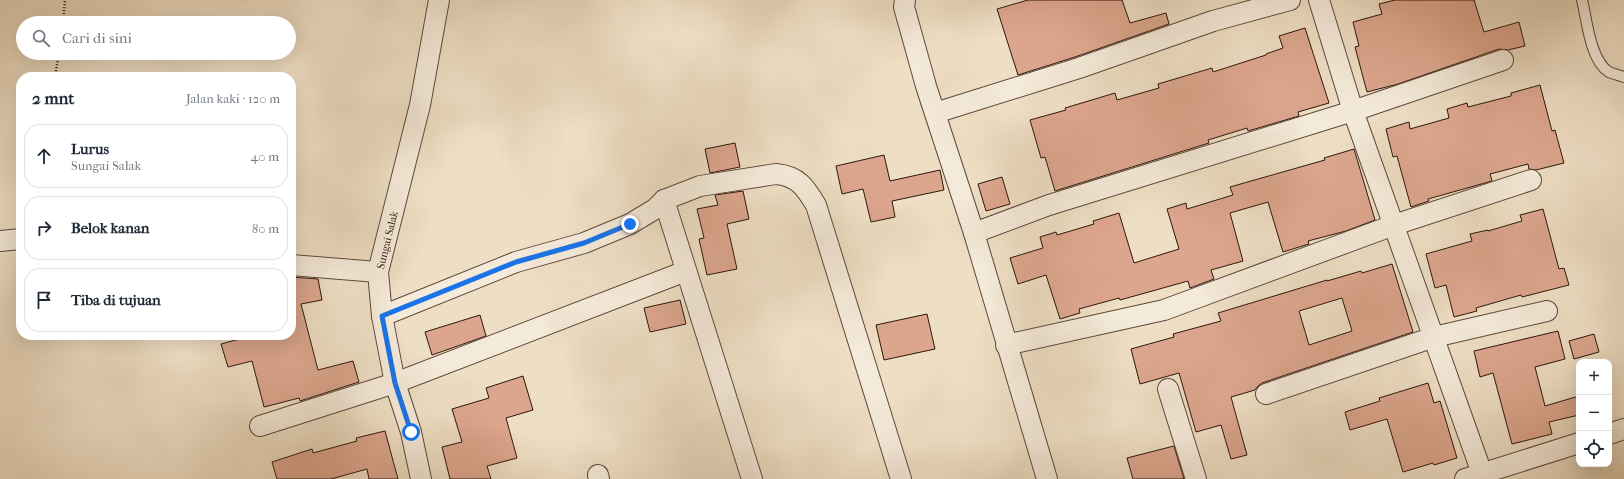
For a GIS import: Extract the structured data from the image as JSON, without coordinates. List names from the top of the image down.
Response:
{
  "streets": {
    "street": ["Sungai Salak"]
  },
  "page": {
    "search": "Cari di sini",
    "heading": ["2 mnt", "Jalan kaki · 120 m"],
    "list": [
      ["Lurus", "Sungai Salak", "40 m"],
      ["Belok kanan", "80 m"],
      "Tiba di tujuan"
    ],
    "map_buttons": ["+", "−"]
  }
}
